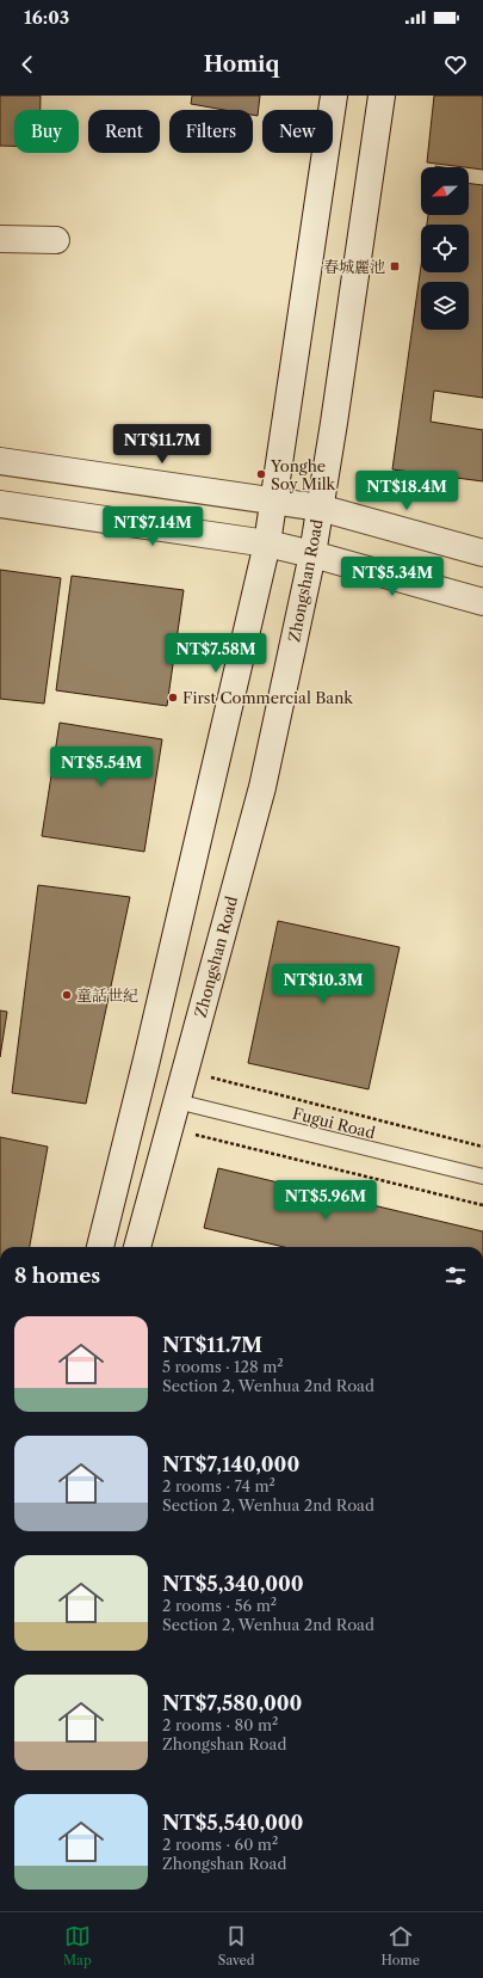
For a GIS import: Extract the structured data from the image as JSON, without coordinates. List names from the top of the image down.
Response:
{
  "streets": {
    "main road": ["Zhongshan Road"],
    "lane": ["Fugui Road"]
  },
  "crossings": [
    ["Zhongshan Road", "Fugui Road"]
  ],
  "places": {
    "transit": ["春城麗池"],
    "other": ["Yonghe Soy Milk", "First Commercial Bank", "童話世紀"]
  },
  "north": "left",
  "page": {
    "status": "16:03",
    "header": "Homiq",
    "chip": [
      "Buy",
      "Rent",
      "Filters",
      "New"
    ],
    "price": [
      "NT$11.7M",
      "NT$18.4M",
      "NT$7.14M",
      "NT$5.34M",
      "NT$7.58M",
      "NT$5.54M",
      "NT$10.3M",
      "NT$5.96M"
    ],
    "heading": "8 homes",
    "list": [
      {
        "name": "NT$11.7M",
        "note": "5 rooms · 128 m² · Section 2, Wenhua 2nd Road"
      },
      {
        "name": "NT$7,140,000",
        "note": "2 rooms · 74 m² · Section 2, Wenhua 2nd Road"
      },
      {
        "name": "NT$5,340,000",
        "note": "2 rooms · 56 m² · Section 2, Wenhua 2nd Road"
      },
      {
        "name": "NT$7,580,000",
        "note": "2 rooms · 80 m² · Zhongshan Road"
      },
      {
        "name": "NT$5,540,000",
        "note": "2 rooms · 60 m² · Zhongshan Road"
      }
    ],
    "tabs": ["Map", "Saved", "Home"]
  }
}
